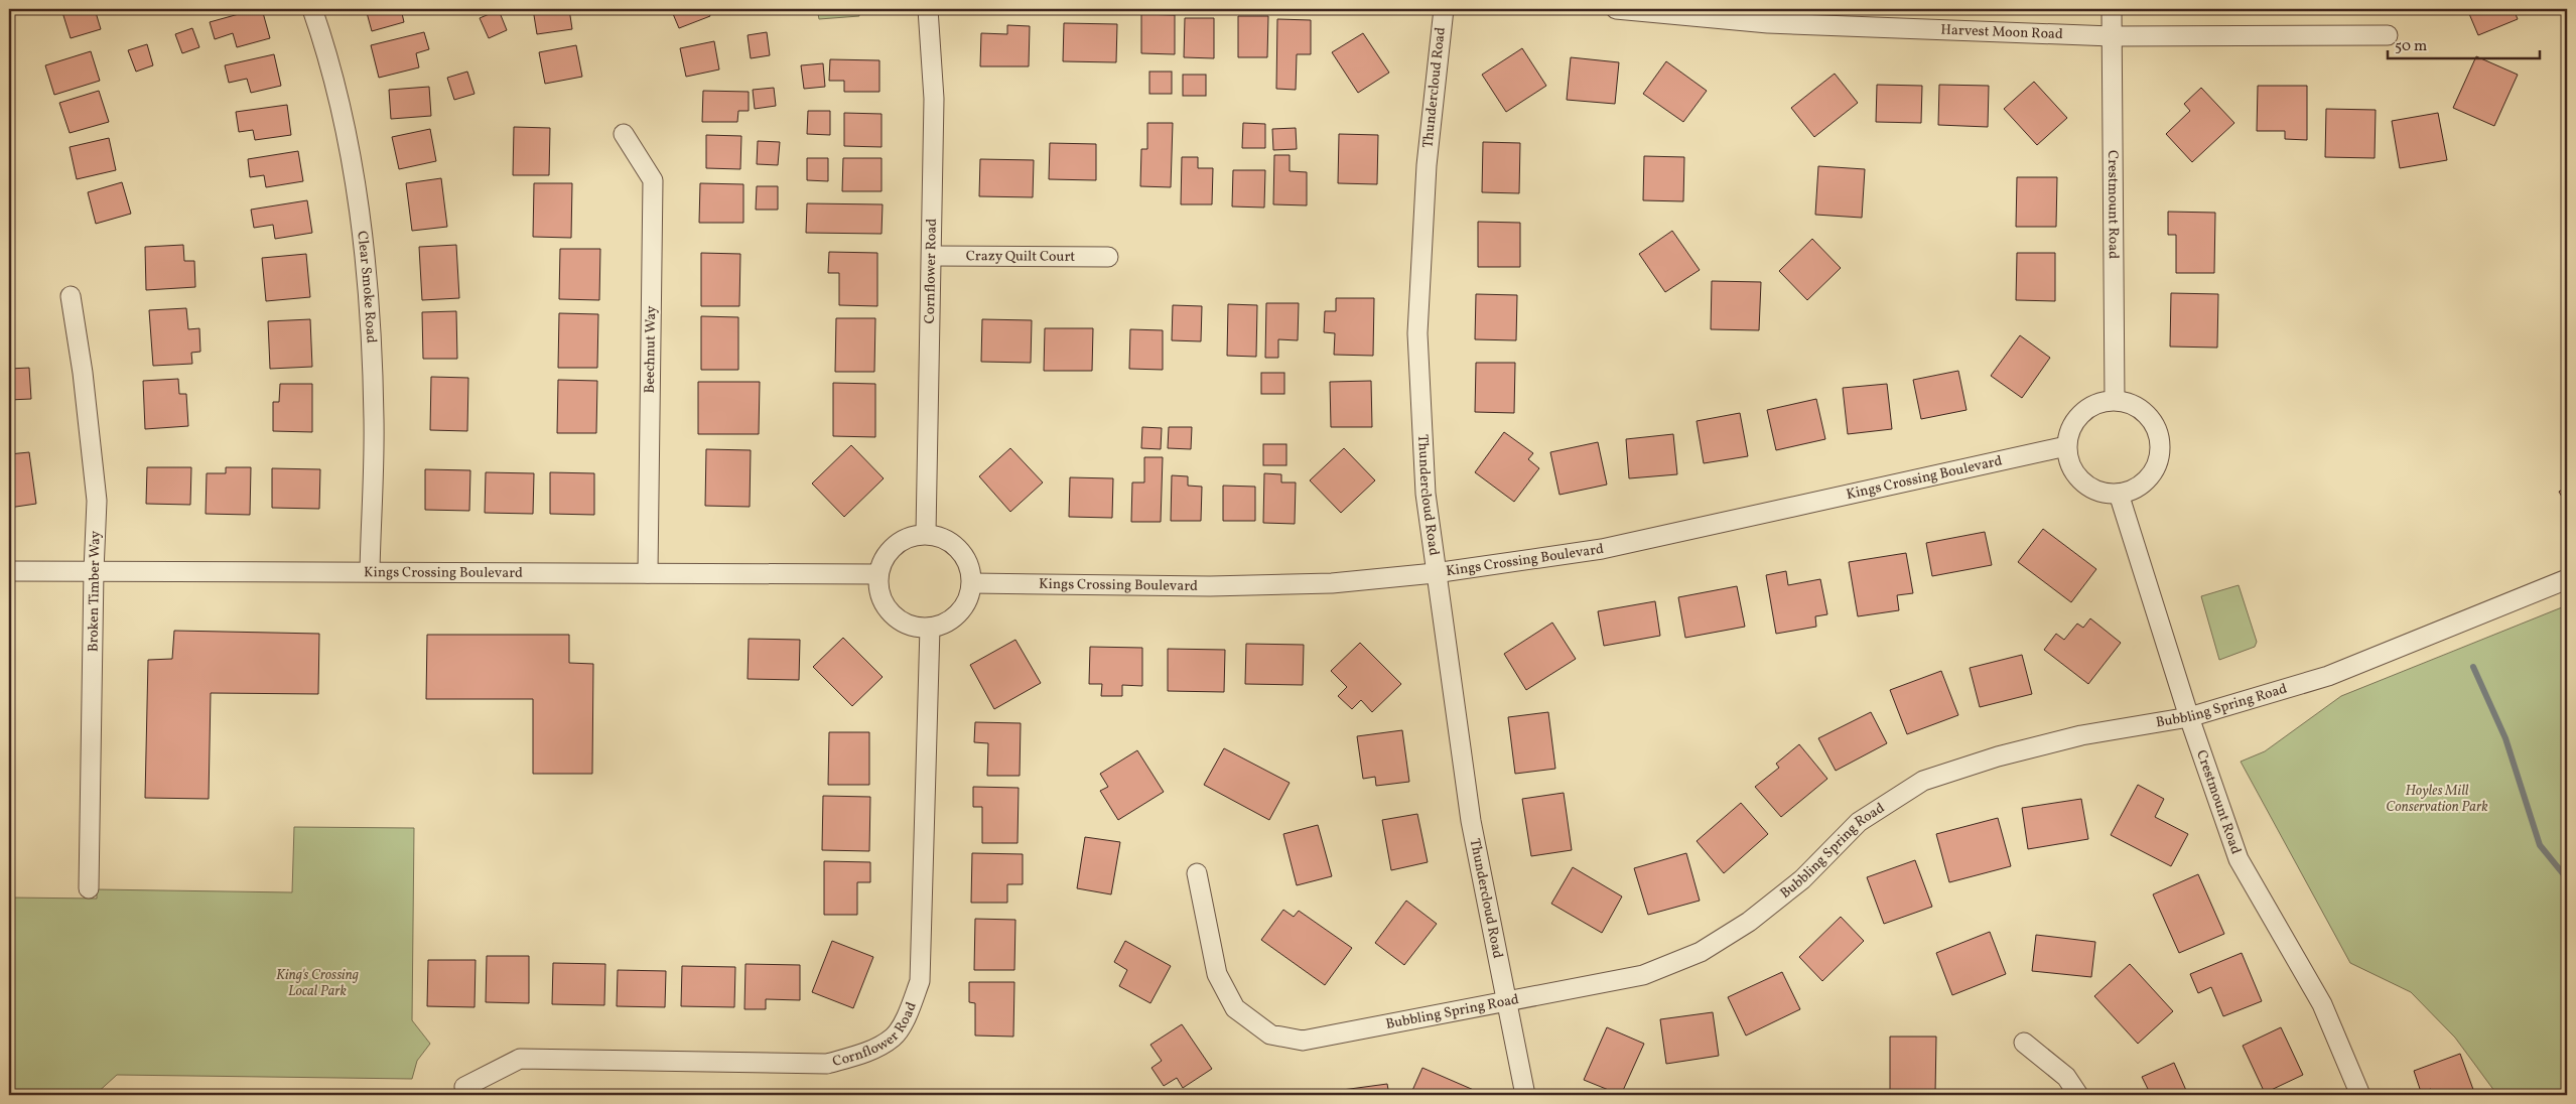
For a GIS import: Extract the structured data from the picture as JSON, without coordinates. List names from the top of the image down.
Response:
{
  "streets": {
    "street": [
      "Harvest Moon Road",
      "Thundercloud Road",
      "Crestmount Road",
      "Crazy Quilt Court",
      "Cornflower Road",
      "Clear Smoke Road",
      "Beechnut Way",
      "Kings Crossing Boulevard",
      "Broken Timber Way",
      "Bubbling Spring Road"
    ]
  },
  "crossings": [
    ["Harvest Moon Road", "Crestmount Road"],
    ["Thundercloud Road", "Kings Crossing Boulevard"],
    ["Thundercloud Road", "Bubbling Spring Road"],
    ["Crestmount Road", "Kings Crossing Boulevard"],
    ["Crestmount Road", "Bubbling Spring Road"],
    ["Crazy Quilt Court", "Cornflower Road"],
    ["Cornflower Road", "Kings Crossing Boulevard"],
    ["Clear Smoke Road", "Kings Crossing Boulevard"],
    ["Beechnut Way", "Kings Crossing Boulevard"],
    ["Kings Crossing Boulevard", "Broken Timber Way"]
  ],
  "parks": ["Hoyles Mill Conservation Park", "King's Crossing Local Park"],
  "scale_bar": "50 m"
}
